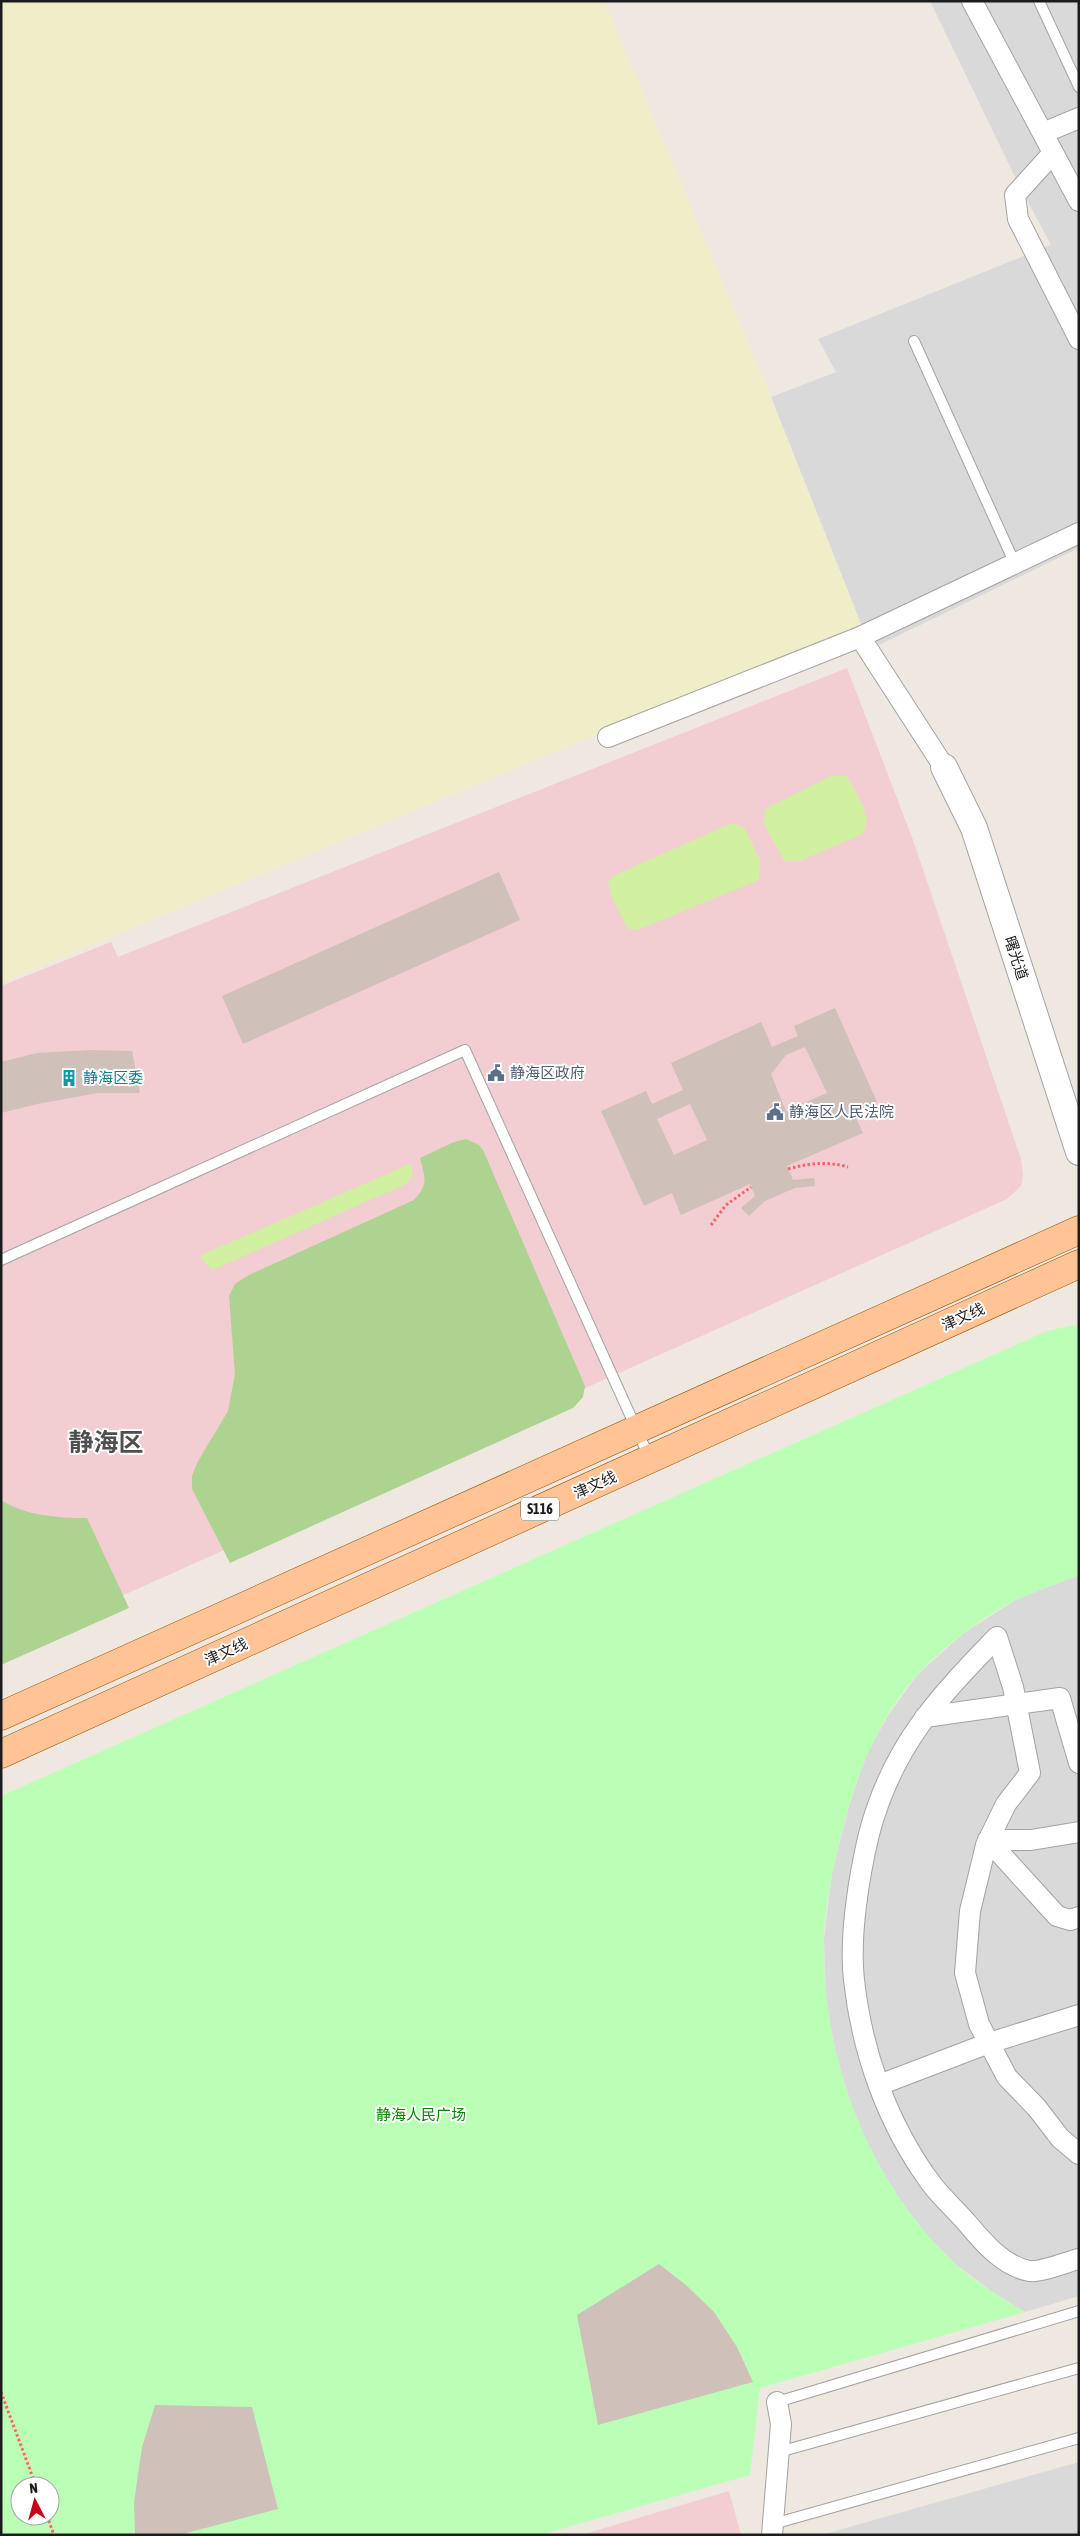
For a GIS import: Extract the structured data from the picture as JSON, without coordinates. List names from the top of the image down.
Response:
{
  "streets": {
    "main road": ["津文线", "S116"],
    "street": ["曙光道"]
  },
  "districts": ["静海区"],
  "parks": ["静海人民广场"],
  "places": {
    "public building": ["静海区政府", "静海区人民法院"],
    "building": ["静海区委"]
  },
  "north": "top"
}
